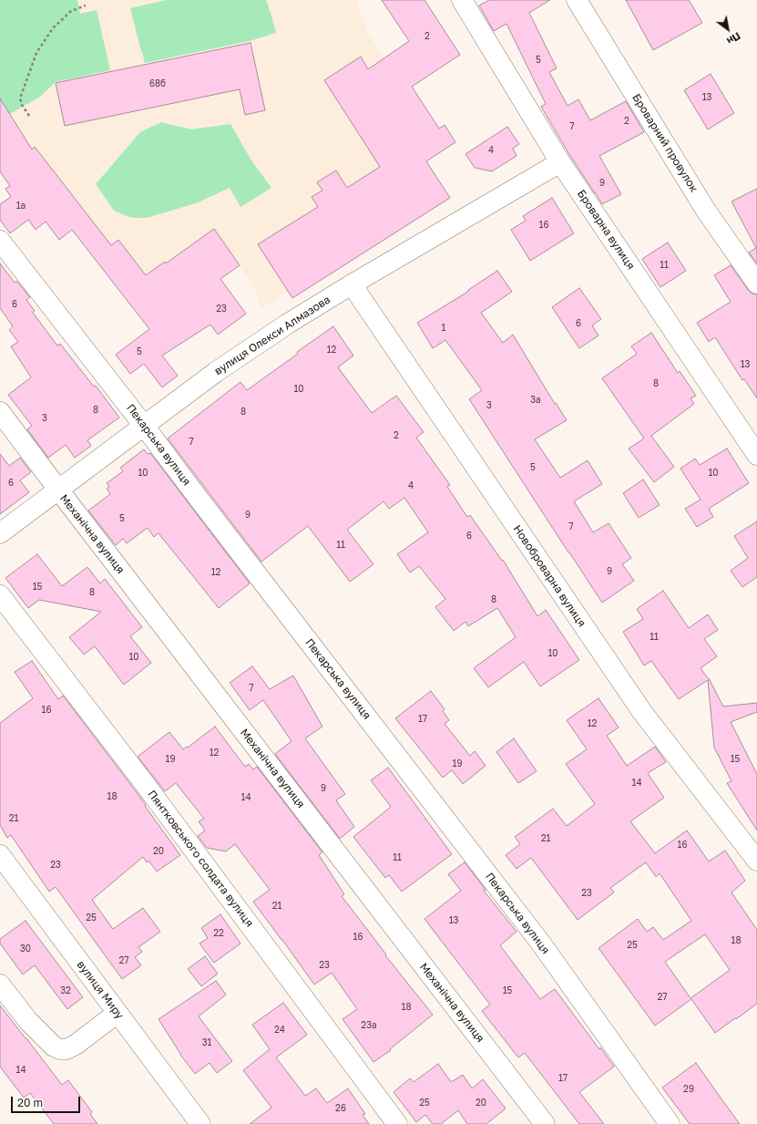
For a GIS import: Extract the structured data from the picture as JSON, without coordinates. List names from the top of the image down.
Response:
{
  "streets": {
    "street": [
      "Броварний провулок",
      "Броварна вулиця",
      "вулиця Олекси Алмазова",
      "Пекарська вулиця",
      "Механічна вулиця",
      "Новоброварна вулиця",
      "Пянтковського солдата вулиця",
      "вулиця Миру"
    ]
  },
  "crossings": [
    ["Броварна вулиця", "вулиця Олекси Алмазова"],
    ["вулиця Олекси Алмазова", "Пекарська вулиця"],
    ["вулиця Олекси Алмазова", "Механічна вулиця"],
    ["вулиця Олекси Алмазова", "Новоброварна вулиця"]
  ],
  "house_numbers": [
    "2",
    "5",
    "68б",
    "13",
    "2",
    "7",
    "4",
    "9",
    "1а",
    "16",
    "11",
    "6",
    "23",
    "6",
    "1",
    "12",
    "5",
    "13",
    "8",
    "10",
    "3а",
    "3",
    "8",
    "8",
    "3",
    "2",
    "7",
    "5",
    "10",
    "10",
    "6",
    "4",
    "9",
    "5",
    "7",
    "6",
    "11",
    "9",
    "12",
    "15",
    "8",
    "8",
    "11",
    "10",
    "10",
    "7",
    "16",
    "17",
    "12",
    "12",
    "19",
    "15",
    "19",
    "14",
    "9",
    "18",
    "14",
    "21",
    "21",
    "16",
    "20",
    "11",
    "23",
    "23",
    "21",
    "25",
    "13",
    "22",
    "16",
    "18",
    "25",
    "30",
    "27",
    "23",
    "32",
    "15",
    "27",
    "18",
    "23а",
    "24",
    "31",
    "14",
    "17",
    "29",
    "25",
    "20",
    "26"
  ],
  "scale_bar": "20 m",
  "north": "bottom right"
}
